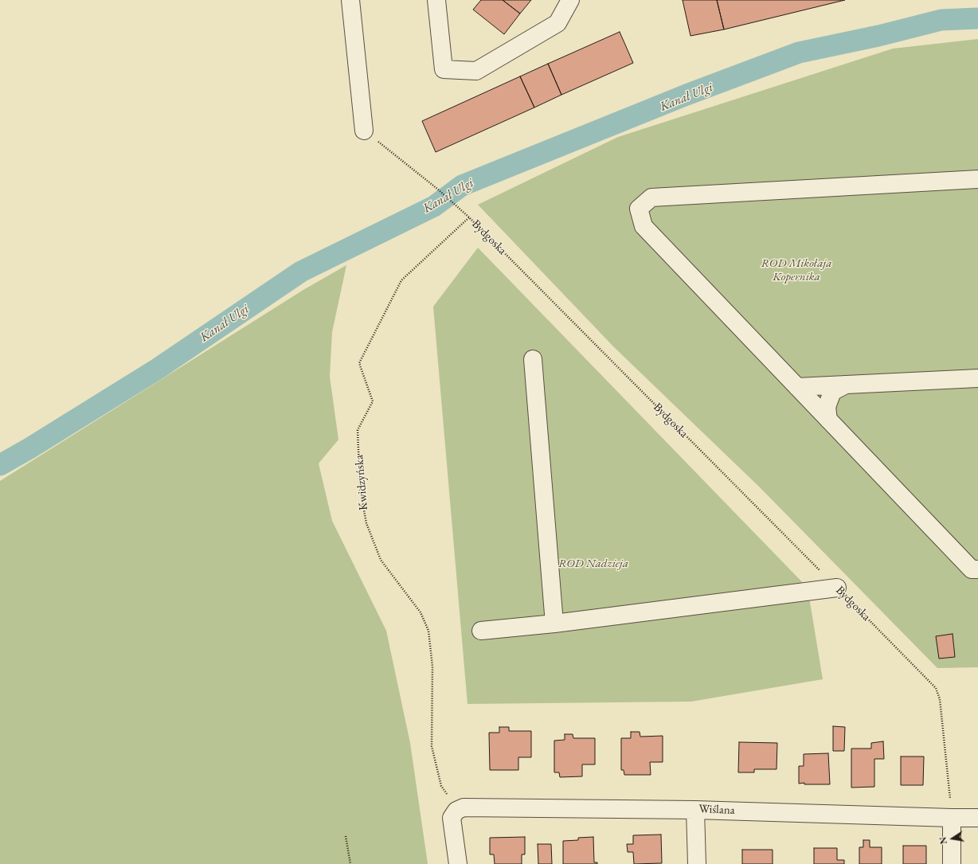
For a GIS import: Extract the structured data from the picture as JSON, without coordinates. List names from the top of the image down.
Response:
{
  "streets": {
    "street": ["Wiślana"],
    "path": ["Bydgoska", "Kwidzyńska"]
  },
  "crossings": [
    ["Bydgoska", "Kwidzyńska"],
    ["Bydgoska", "Wiślana"],
    ["Kwidzyńska", "Wiślana"]
  ],
  "water": ["Kanał Ulgi"],
  "parks": ["ROD Mikołaja Kopernika", "ROD Nadzieja"],
  "north": "left"
}
